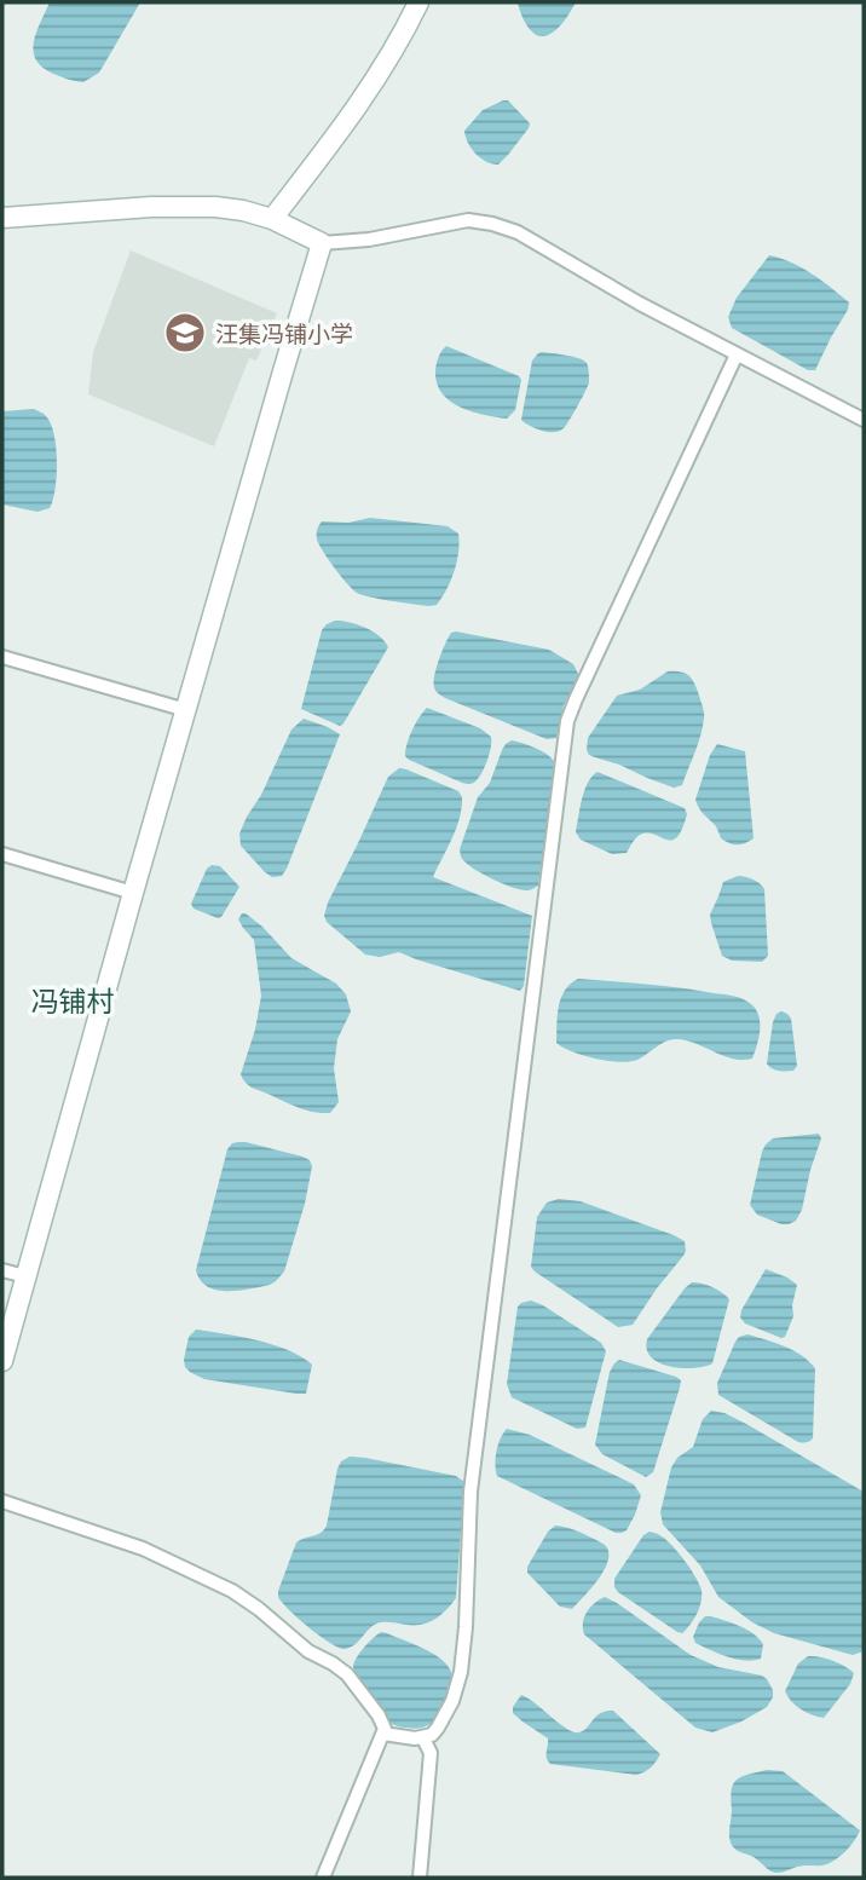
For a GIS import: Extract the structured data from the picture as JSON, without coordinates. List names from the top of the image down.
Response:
{
  "districts": ["冯铺村"],
  "places": {
    "school or university": ["汪集冯铺小学"]
  }
}
